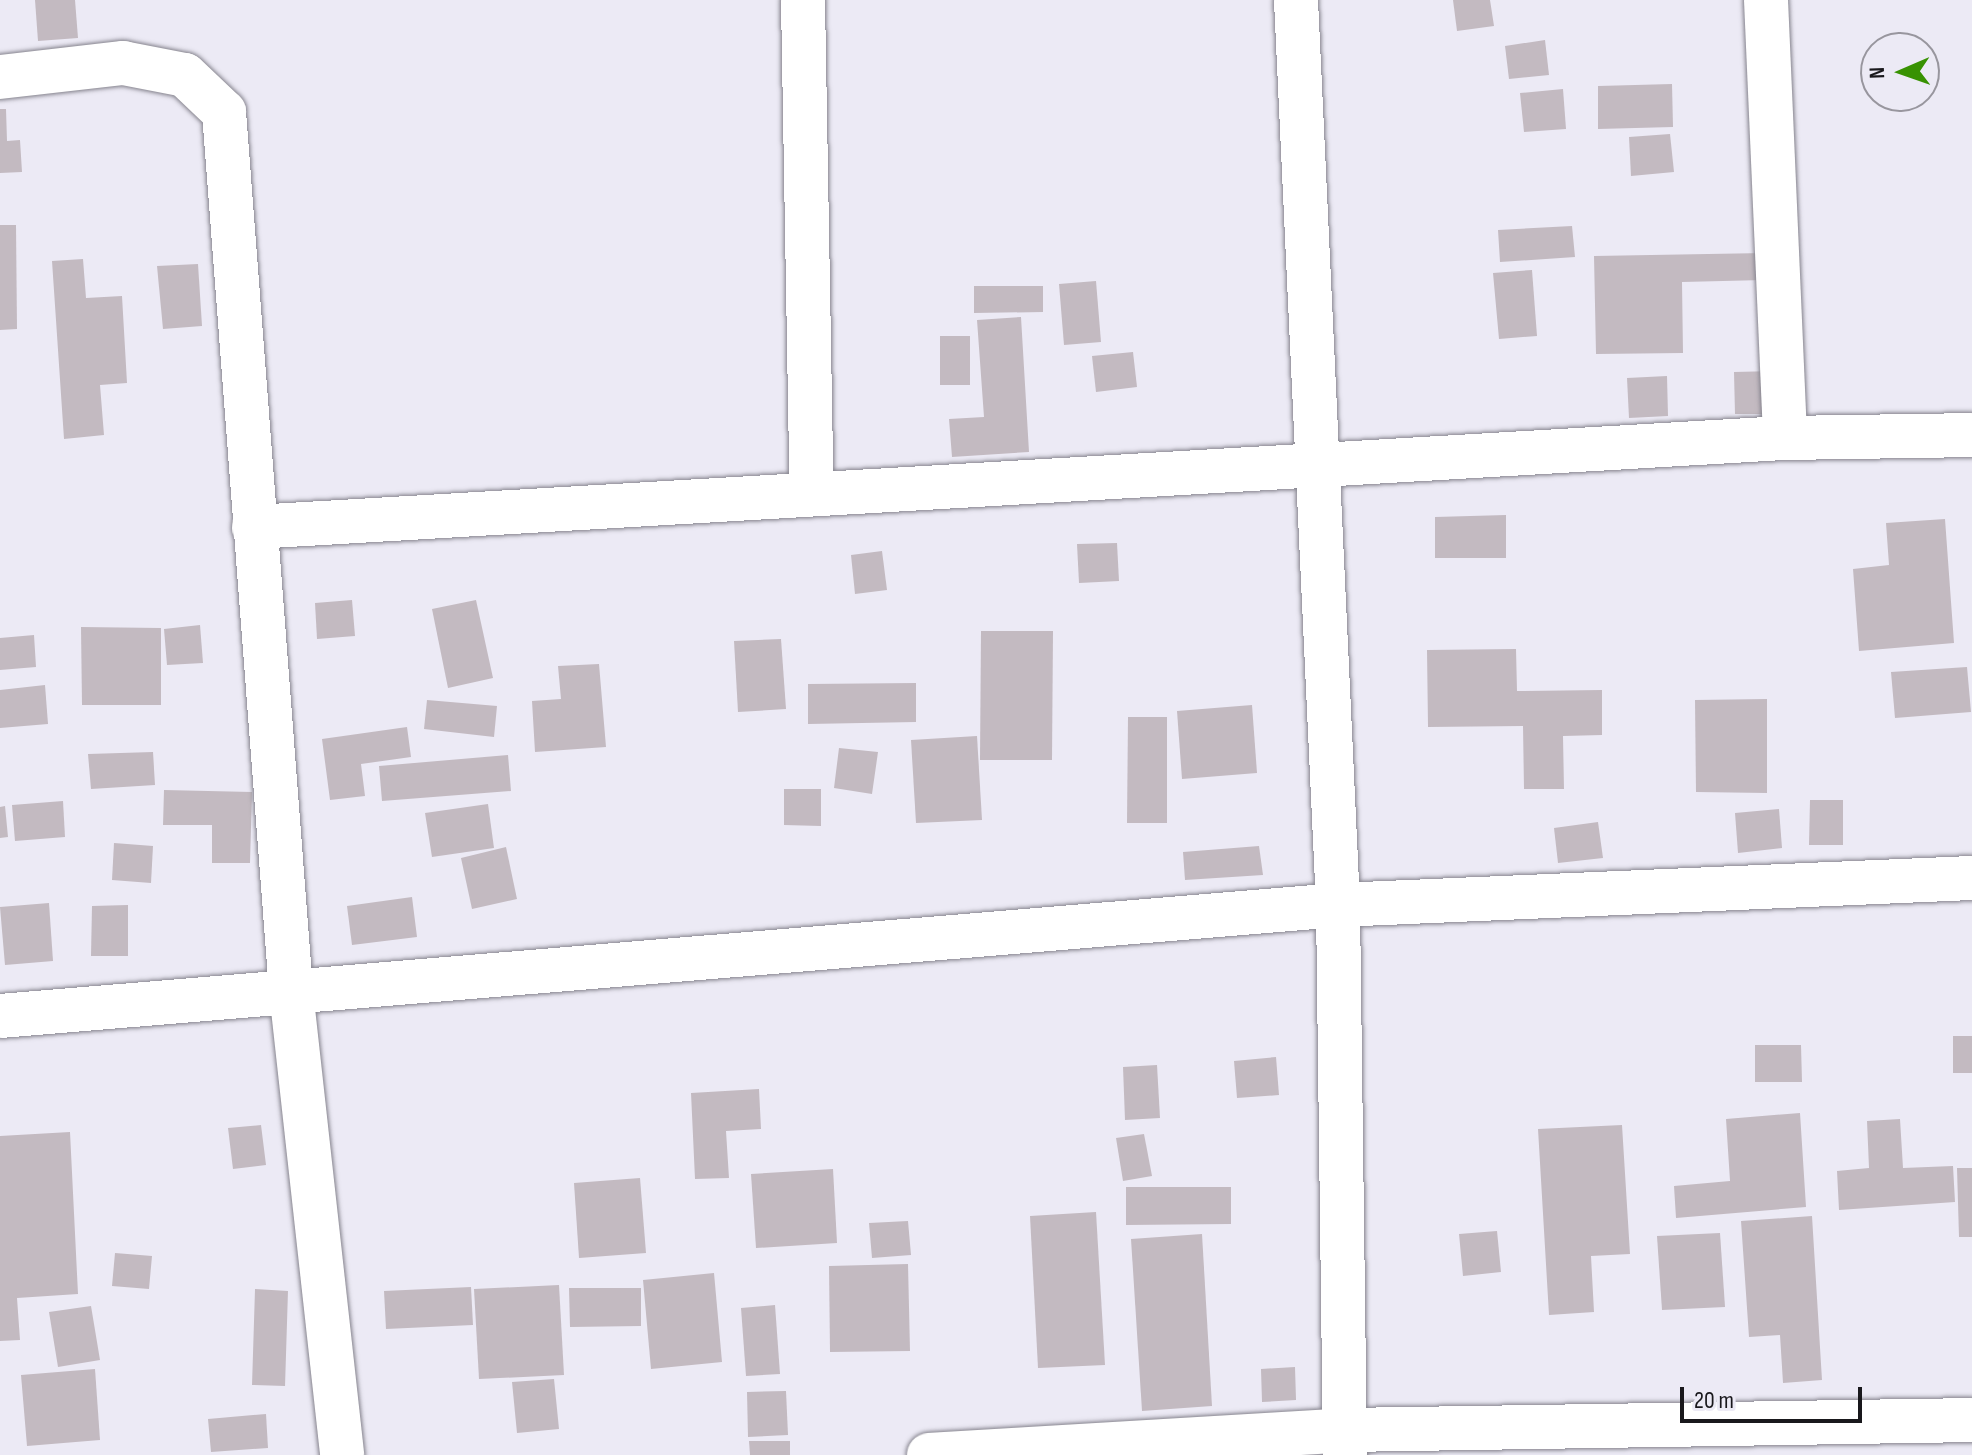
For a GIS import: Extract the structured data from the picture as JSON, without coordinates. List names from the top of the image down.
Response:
{
  "scale_bar": "20 m",
  "north": "left"
}
